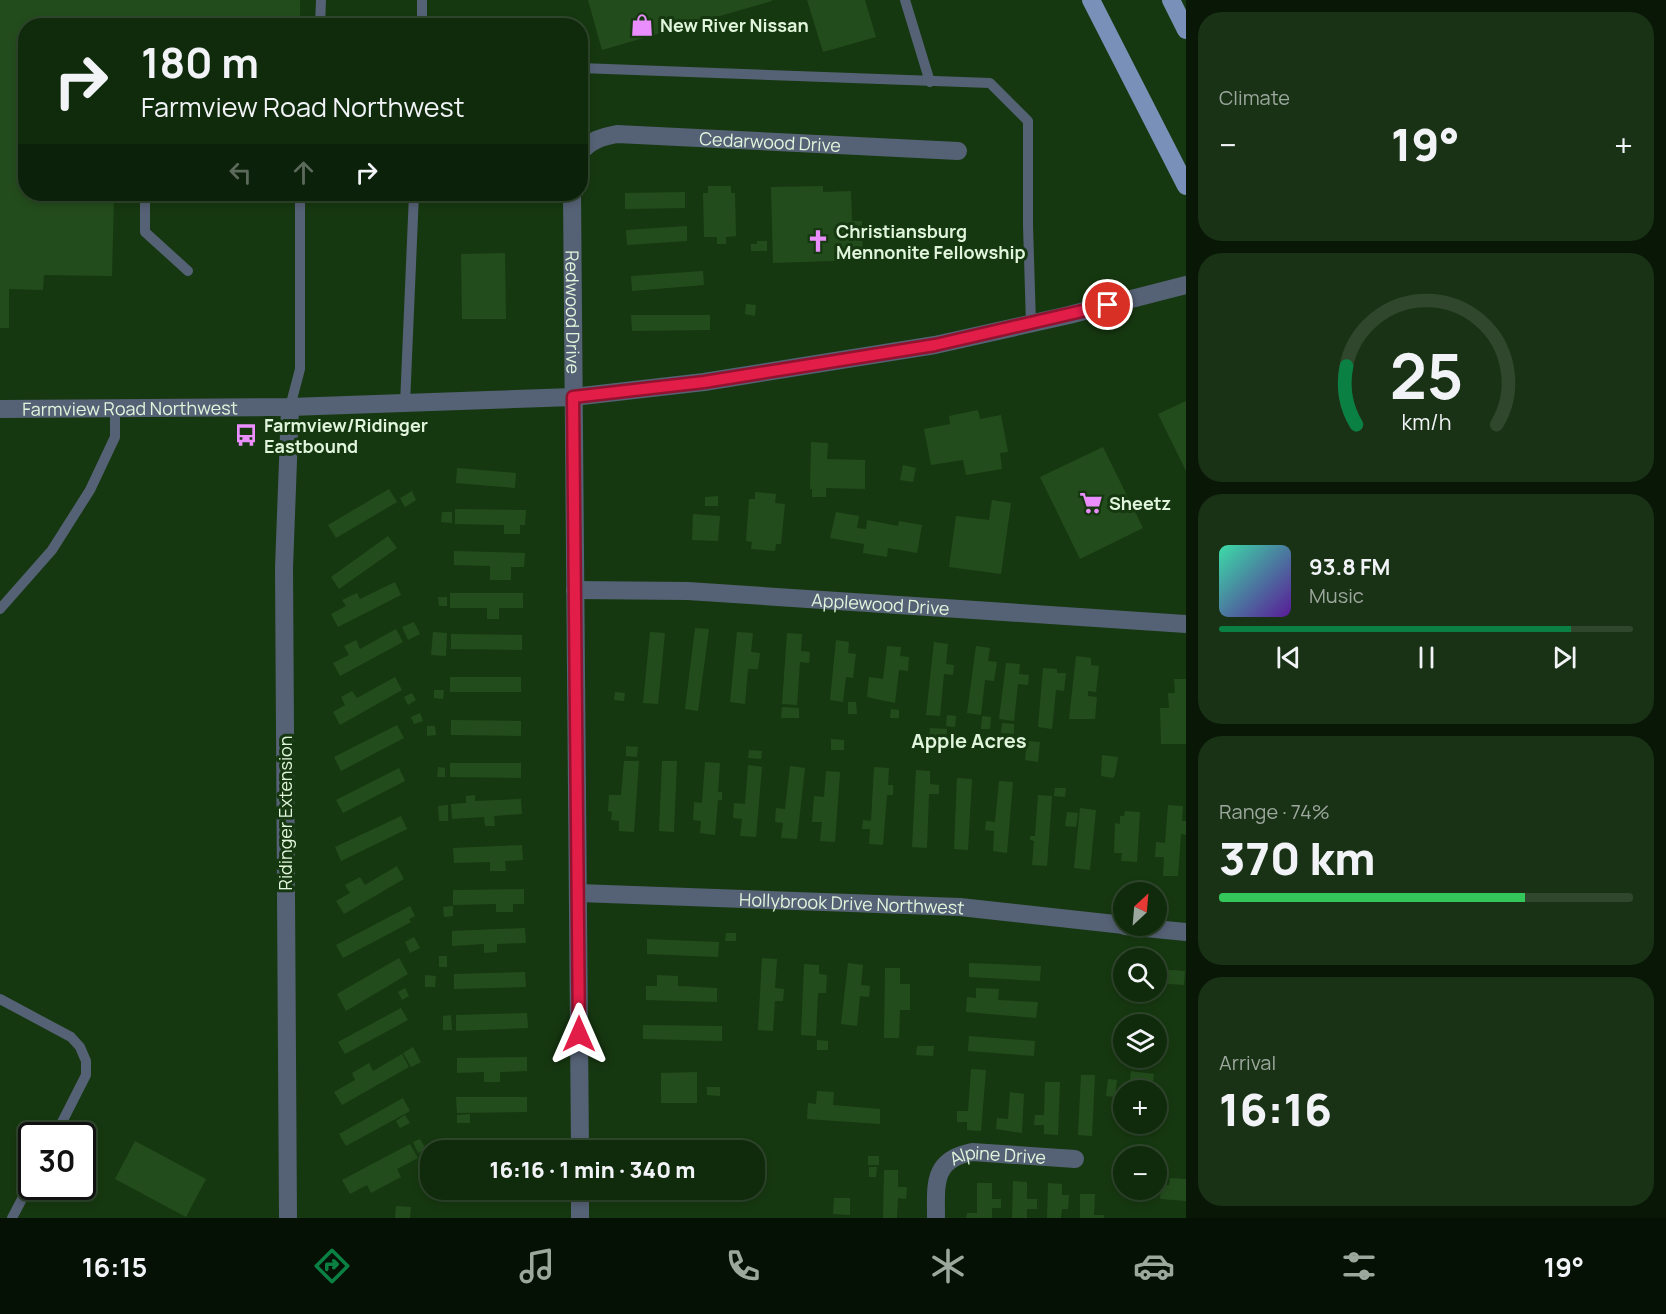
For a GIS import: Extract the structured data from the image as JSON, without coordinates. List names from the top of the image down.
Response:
{
  "streets": {
    "street": [
      "Cedarwood Drive",
      "Redwood Drive",
      "Farmview Road Northwest",
      "Applewood Drive",
      "Ridinger Extension",
      "Hollybrook Drive Northwest",
      "Alpine Drive"
    ]
  },
  "crossings": [
    ["Redwood Drive", "Farmview Road Northwest"],
    ["Redwood Drive", "Applewood Drive"],
    ["Redwood Drive", "Hollybrook Drive Northwest"],
    ["Farmview Road Northwest", "Ridinger Extension"]
  ],
  "districts": ["Apple Acres"],
  "places": {
    "shop": ["New River Nissan"],
    "church": ["Christiansburg Mennonite Fellowship"],
    "bus stop": ["Farmview/Ridinger Eastbound"],
    "supermarket": ["Sheetz"]
  },
  "north": "top right",
  "page": {
    "tile": [
      "Climate",
      ["Range · 74%", "370 km"],
      ["Arrival", "16:16"]
    ],
    "turn": ["180 m", "Farmview Road Northwest"],
    "heat": ["−", "19°", "+"],
    "song": ["93.8 FM", "Music"],
    "map_buttons": ["+", "−"],
    "limit": "30",
    "trip": "16:16 · 1 min · 340 m",
    "tabs": ["16:15", "19°"],
    "gauge": ["25", "km/h"]
  }
}
